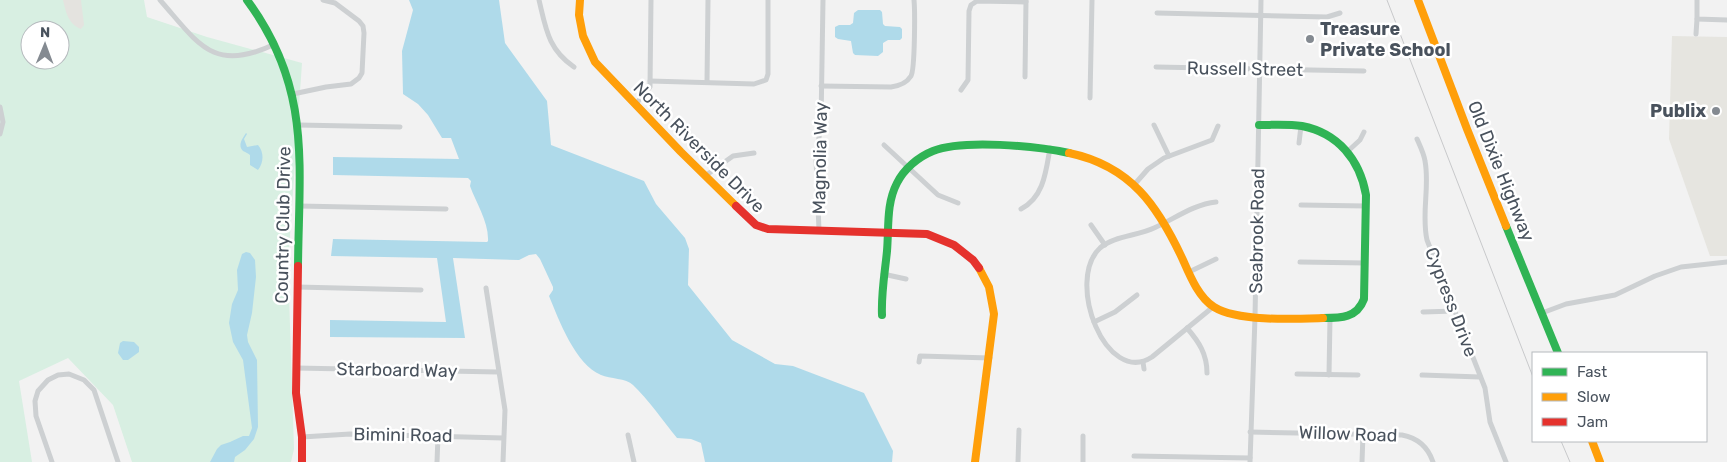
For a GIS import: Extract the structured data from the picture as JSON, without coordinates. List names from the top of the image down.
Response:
{
  "streets": {
    "street": [
      "Russell Street",
      "North Riverside Drive",
      "Magnolia Way",
      "Old Dixie Highway",
      "Country Club Drive",
      "Seabrook Road",
      "Cypress Drive",
      "Starboard Way",
      "Willow Road",
      "Bimini Road"
    ]
  },
  "crossings": [
    ["Russell Street", "Seabrook Road"],
    ["North Riverside Drive", "Magnolia Way"],
    ["Country Club Drive", "Starboard Way"],
    ["Country Club Drive", "Bimini Road"],
    ["Seabrook Road", "Willow Road"]
  ],
  "places": ["Treasure Private School", "Publix"],
  "legend": ["Fast", "Slow", "Jam"],
  "north": "top"
}
